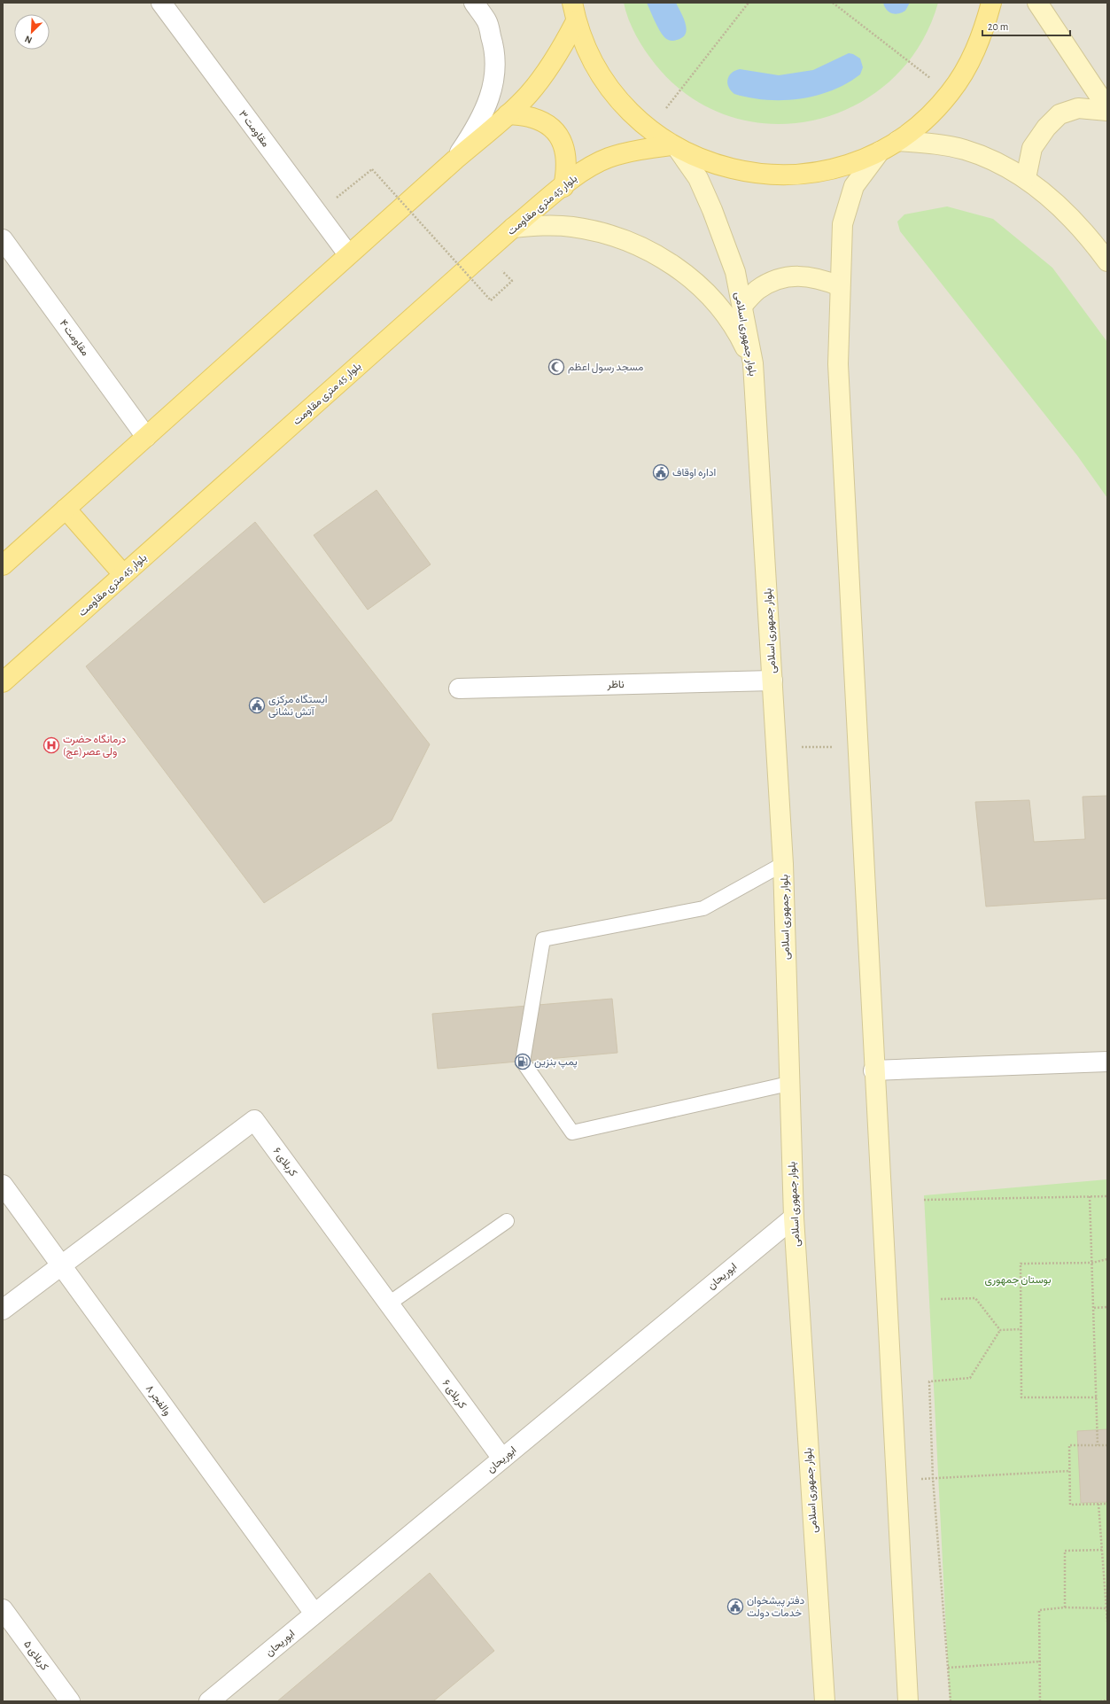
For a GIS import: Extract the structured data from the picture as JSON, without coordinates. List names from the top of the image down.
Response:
{
  "streets": {
    "main road": ["بلوار 45 متری مقاومت", "بلوار جمهوری اسلامی"],
    "street": [
      "مقاومت ۳",
      "مقاومت ۴",
      "ناظر",
      "کربلای ۶",
      "ابوریحان",
      "والفجر ۸",
      "کربلای ۵"
    ]
  },
  "crossings": [
    ["بلوار 45 متری مقاومت", "بلوار جمهوری اسلامی"],
    ["بلوار جمهوری اسلامی", "ناظر"],
    ["بلوار جمهوری اسلامی", "ابوریحان"],
    ["کربلای ۶", "ابوریحان"],
    ["کربلای ۶", "والفجر ۸"],
    ["ابوریحان", "والفجر ۸"]
  ],
  "parks": ["بوستان جمهوری"],
  "places": {
    "mosque": ["مسجد رسول اعظم"],
    "public building": ["اداره اوقاف", "ایستگاه مرکزی آتش نشانی", "دفتر پیشخوان خدمات دولت"],
    "hospital": ["درمانگاه حضرت ولی عصر(عج)"],
    "fuel station": ["پمپ بنزین"]
  },
  "scale_bar": "20 m",
  "north": "bottom left"
}
